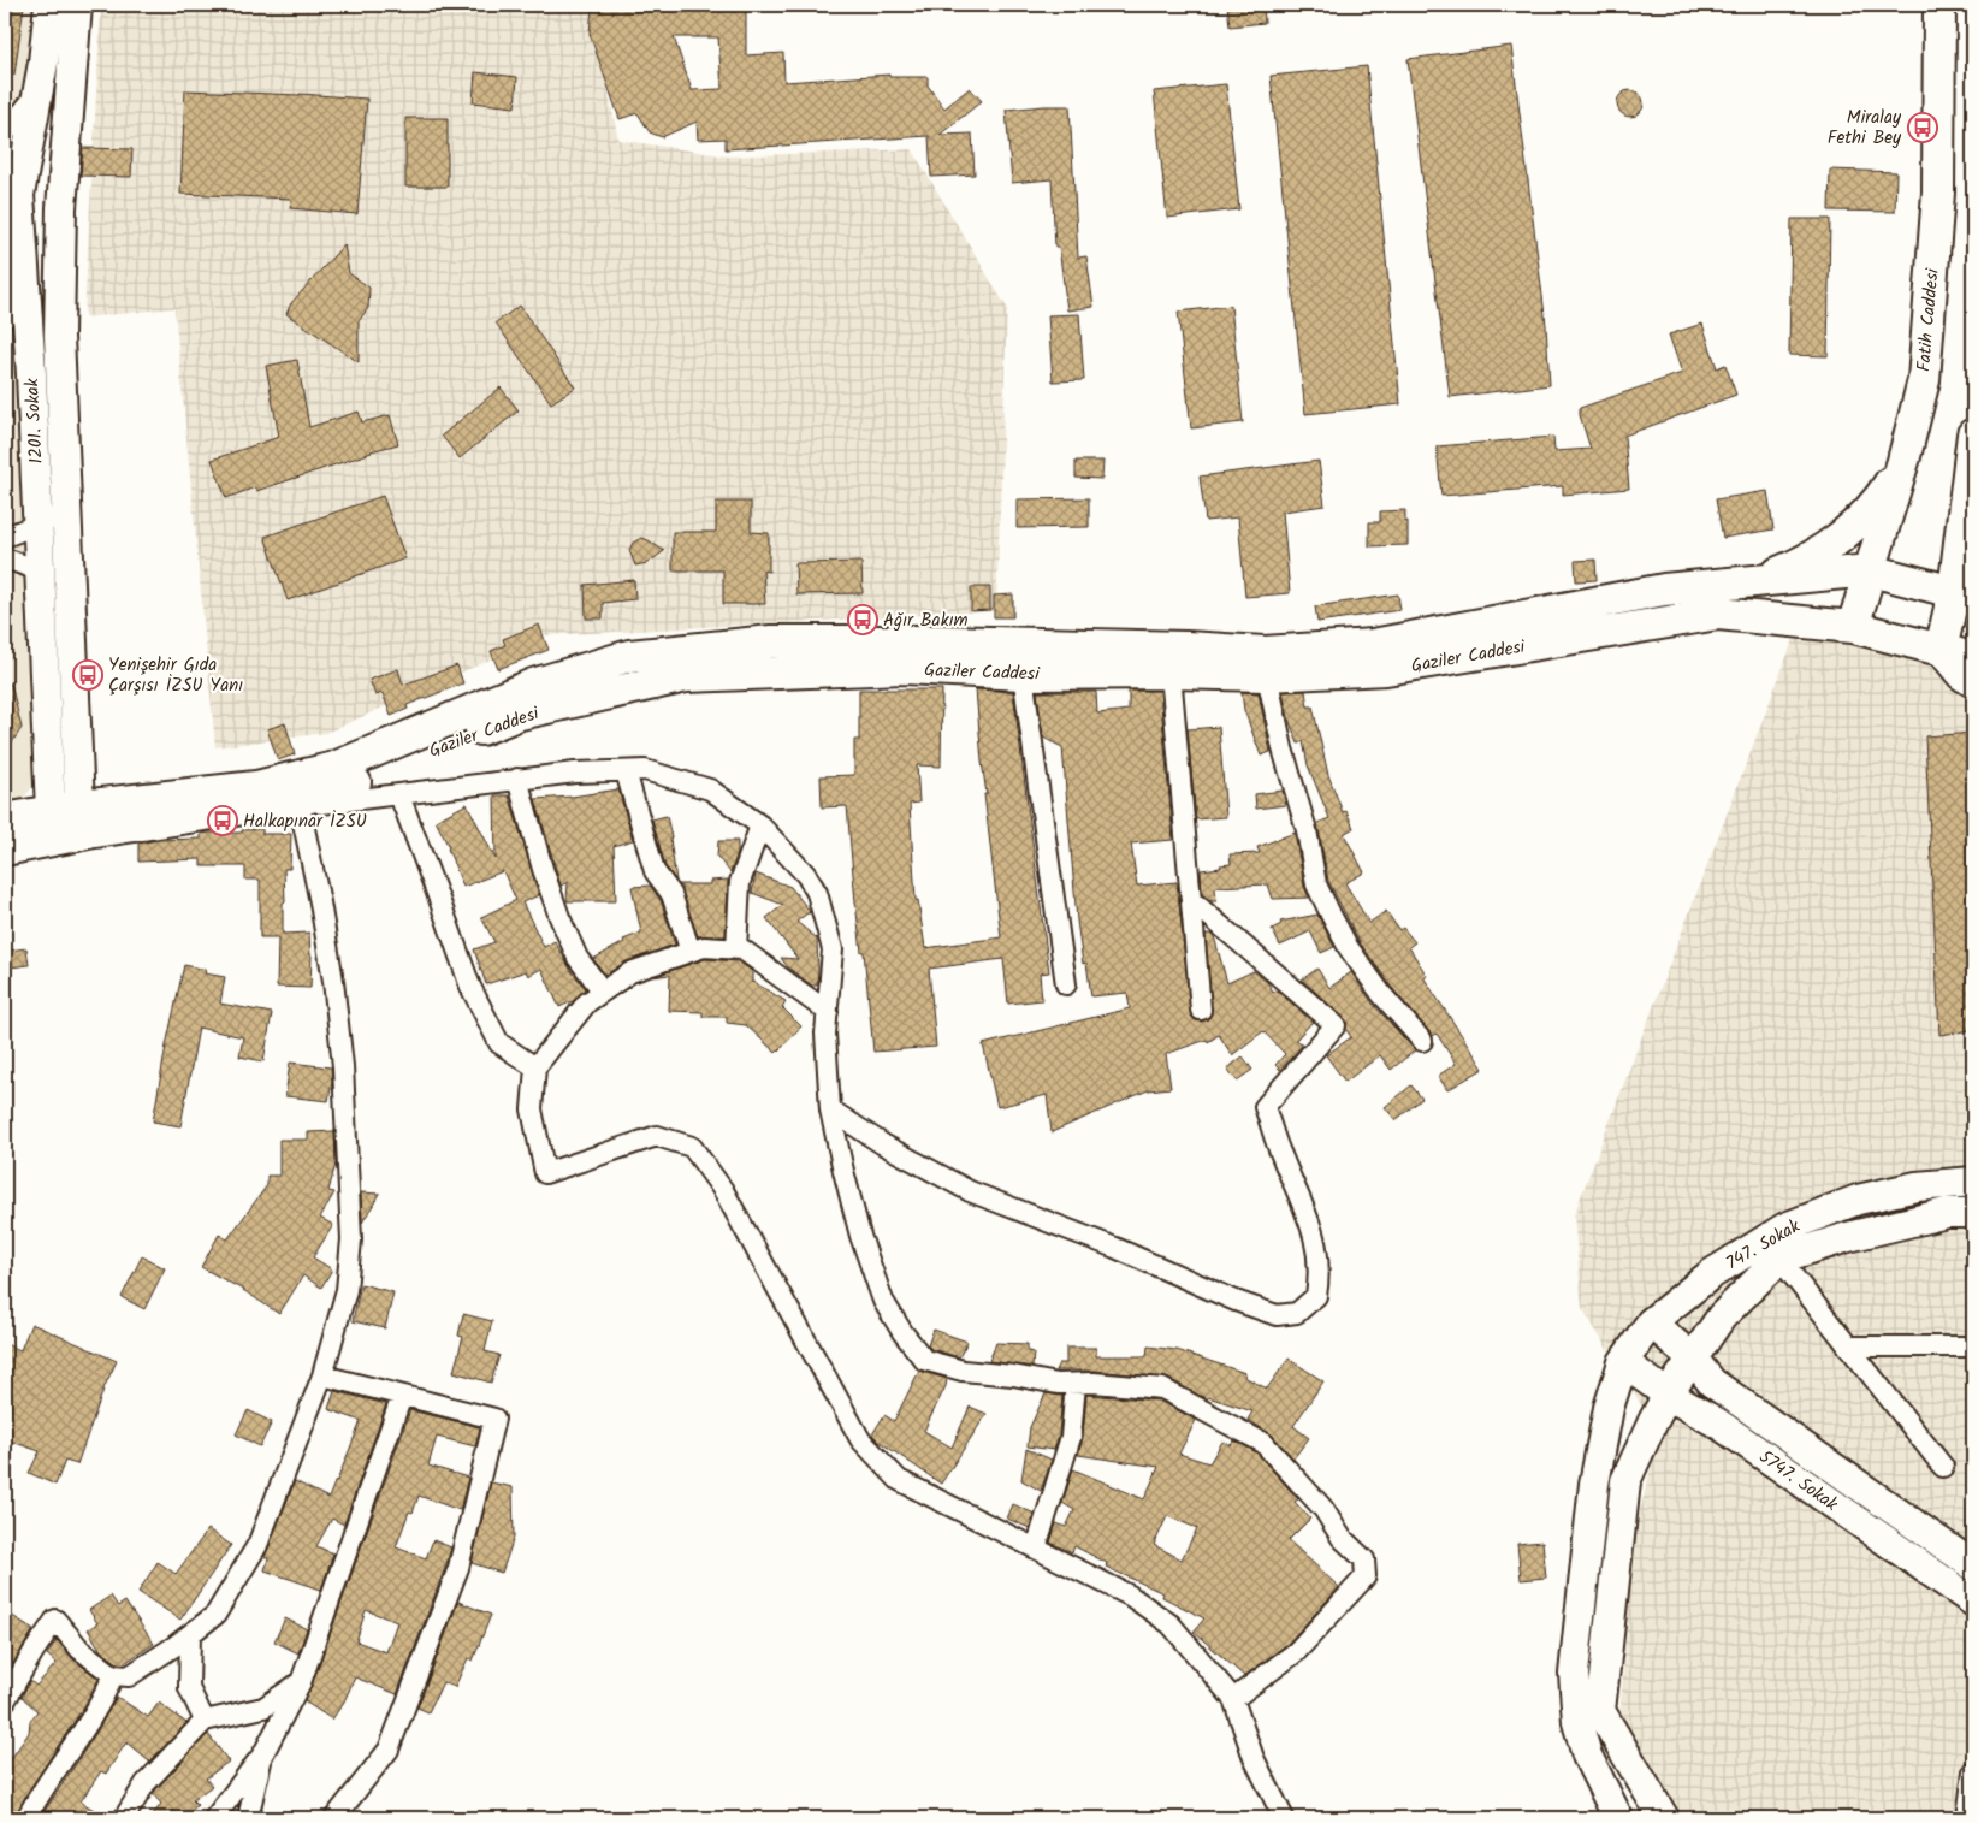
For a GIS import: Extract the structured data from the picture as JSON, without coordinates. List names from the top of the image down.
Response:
{
  "streets": {
    "main road": [
      "Fatih Caddesi",
      "1201. Sokak",
      "Gaziler Caddesi",
      "747. Sokak",
      "5747. Sokak"
    ]
  },
  "crossings": [
    ["Fatih Caddesi", "Gaziler Caddesi"],
    ["1201. Sokak", "Gaziler Caddesi"],
    ["747. Sokak", "5747. Sokak"]
  ],
  "places": {
    "bus stop": [
      "Miralay Fethi Bey",
      "Ağır Bakım",
      "Yenişehir Gıda Çarşısı İZSU Yanı",
      "Halkapınar İZSU"
    ]
  }
}
